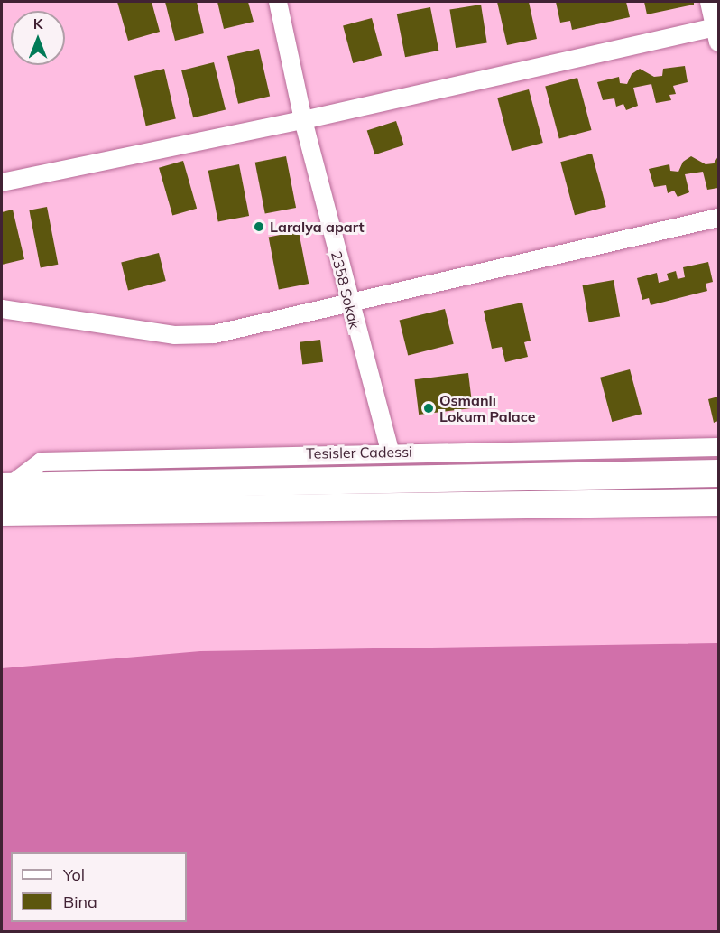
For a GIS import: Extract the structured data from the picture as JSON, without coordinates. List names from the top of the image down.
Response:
{
  "streets": {
    "street": ["2358 Sokak", "Tesisler Cadessi"]
  },
  "crossings": [
    ["2358 Sokak", "Tesisler Cadessi"]
  ],
  "places": ["Laralya apart", "Osmanlı Lokum Palace"],
  "legend": ["Yol", "Bina"],
  "north": "top"
}
